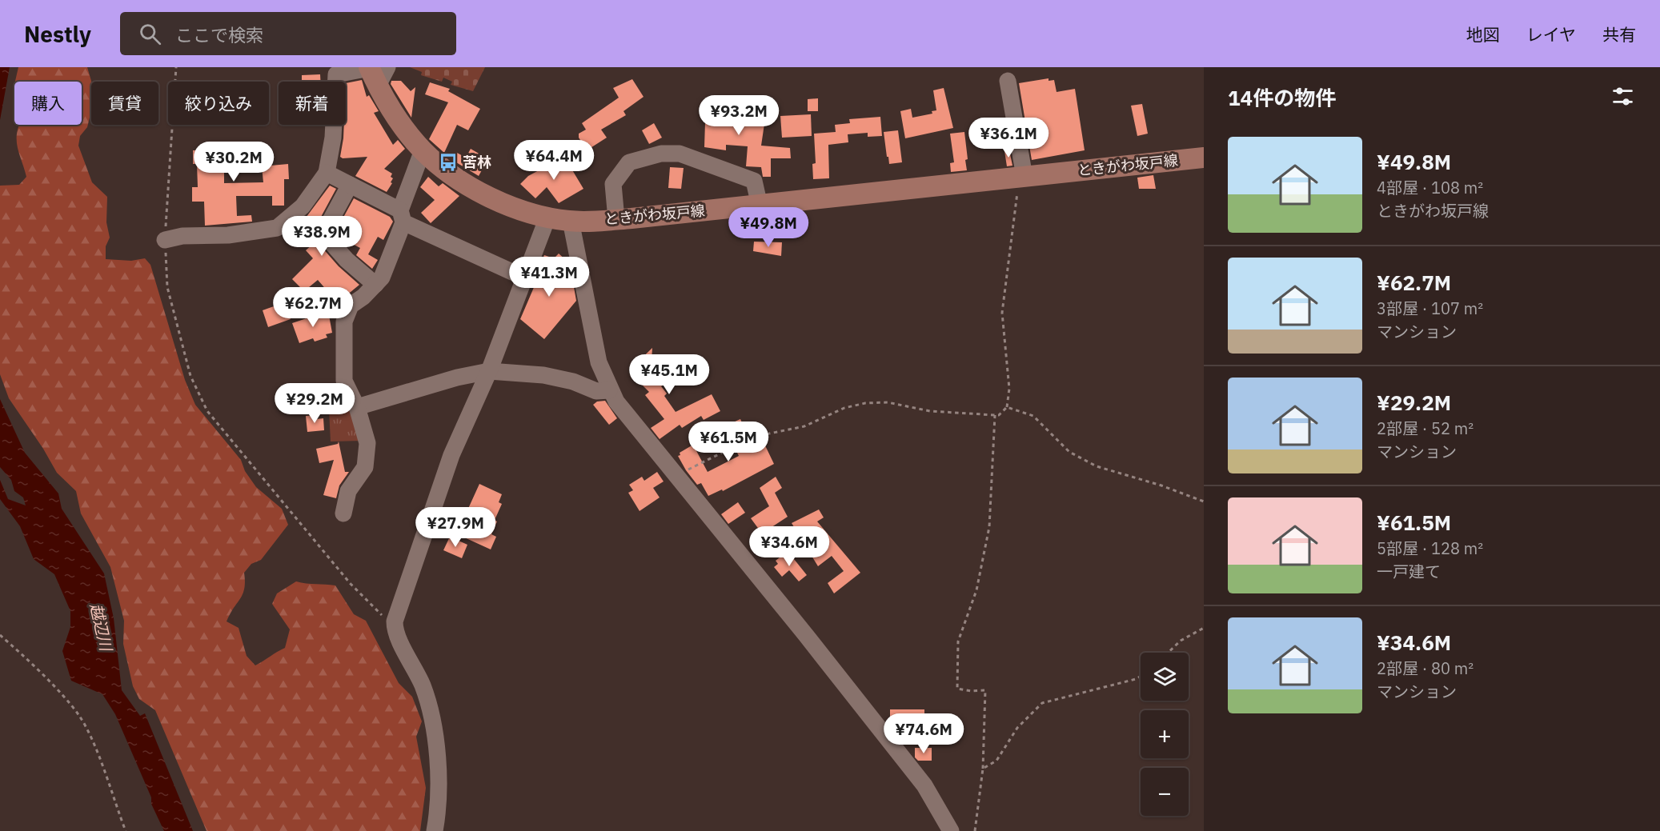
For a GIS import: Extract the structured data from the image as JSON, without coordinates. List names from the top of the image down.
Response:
{
  "streets": {
    "main road": ["ときがわ坂戸線"]
  },
  "water": ["越辺川"],
  "places": {
    "bus stop": ["苦林"]
  },
  "page": {
    "header": "Nestly",
    "search": "ここで検索",
    "nav": ["地図", "レイヤ", "共有"],
    "heading": "14件の物件",
    "chip": [
      "購入",
      "賃貸",
      "絞り込み",
      "新着"
    ],
    "price": [
      "¥93.2M",
      "¥36.1M",
      "¥64.4M",
      "¥30.2M",
      "¥49.8M",
      "¥38.9M",
      "¥41.3M",
      "¥62.7M",
      "¥45.1M",
      "¥29.2M",
      "¥61.5M",
      "¥27.9M",
      "¥34.6M",
      "¥74.6M"
    ],
    "list": [
      {
        "name": "¥49.8M",
        "note": "4部屋 · 108 m² · ときがわ坂戸線"
      },
      {
        "name": "¥62.7M",
        "note": "3部屋 · 107 m² · マンション"
      },
      {
        "name": "¥29.2M",
        "note": "2部屋 · 52 m² · マンション"
      },
      {
        "name": "¥61.5M",
        "note": "5部屋 · 128 m² · 一戸建て"
      },
      {
        "name": "¥34.6M",
        "note": "2部屋 · 80 m² · マンション"
      }
    ],
    "map_buttons": ["+", "−"]
  }
}
